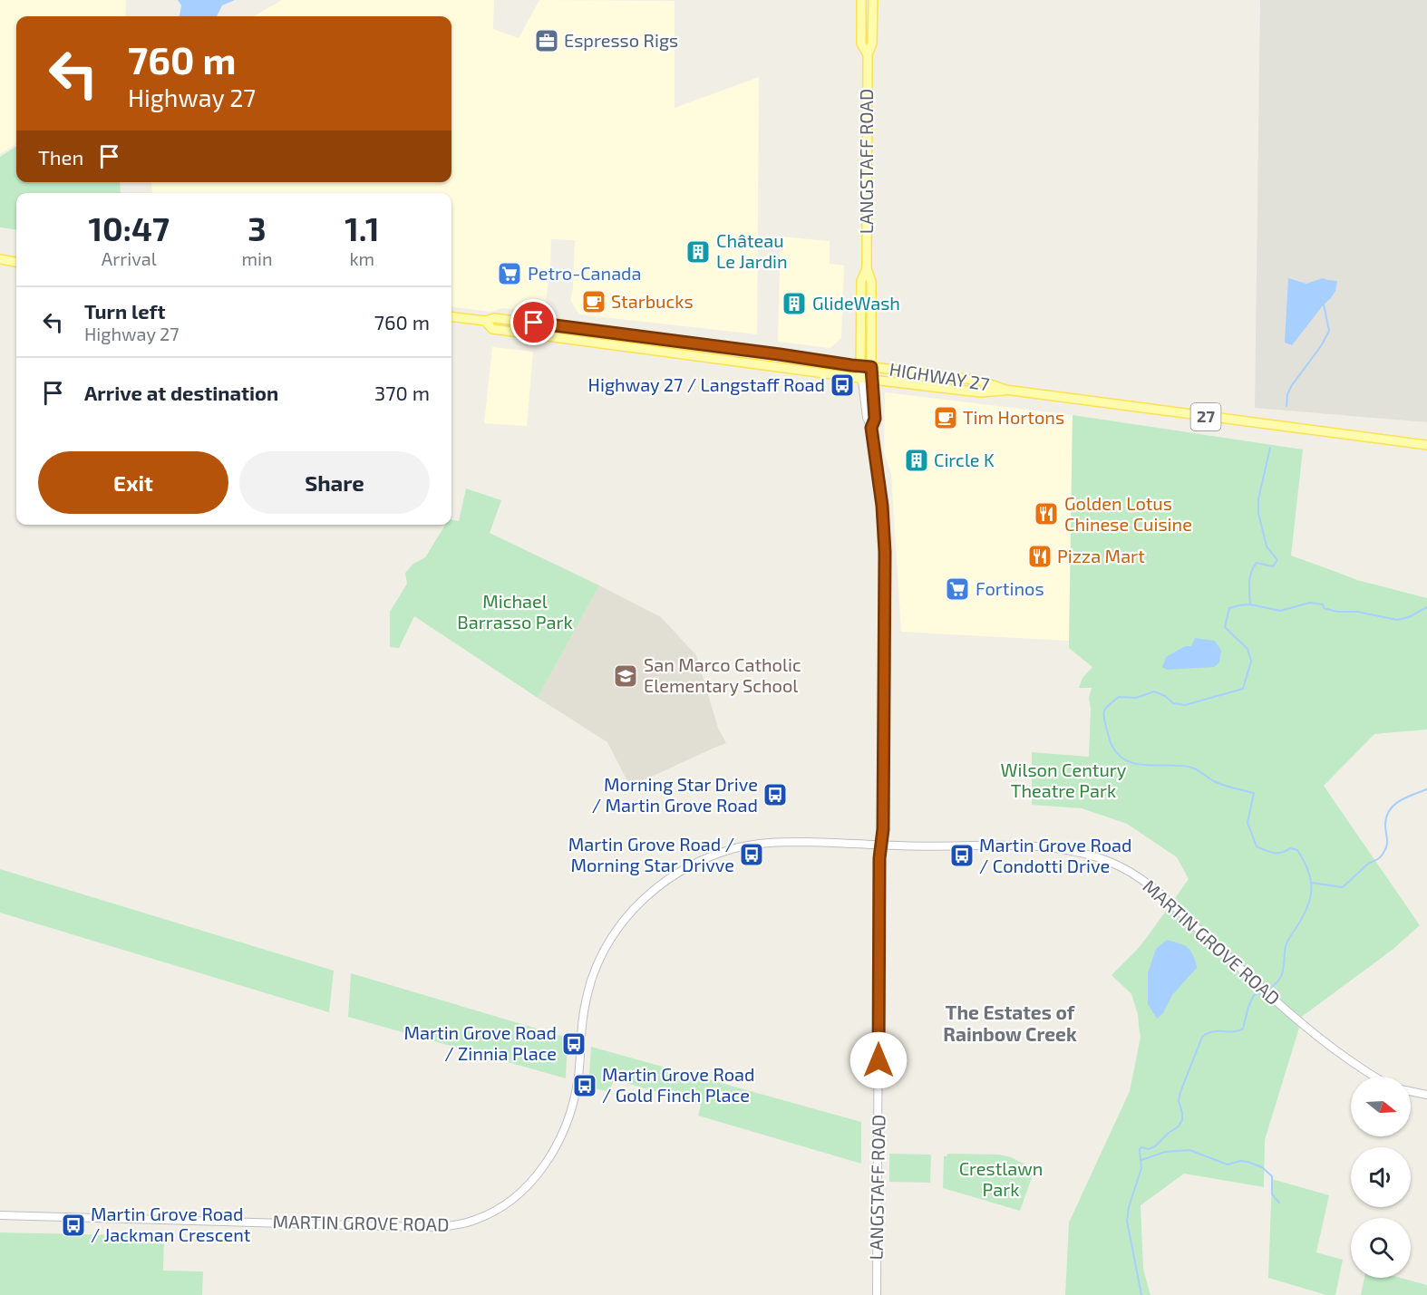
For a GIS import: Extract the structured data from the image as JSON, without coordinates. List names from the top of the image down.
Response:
{
  "streets": {
    "main road": ["LANGSTAFF ROAD", "HIGHWAY 27", "27"],
    "street": ["MARTIN GROVE ROAD"]
  },
  "crossings": [
    ["LANGSTAFF ROAD", "HIGHWAY 27"],
    ["LANGSTAFF ROAD", "MARTIN GROVE ROAD"]
  ],
  "districts": ["The Estates of Rainbow Creek"],
  "parks": ["Michael Barrasso Park", "Wilson Century Theatre Park", "Crestlawn Park"],
  "places": {
    "office": ["Espresso Rigs"],
    "building": ["Château Le Jardin", "GlideWash", "Circle K"],
    "supermarket": ["Petro-Canada", "Fortinos"],
    "cafe": ["Starbucks", "Tim Hortons"],
    "bus stop": [
      "Highway 27 / Langstaff Road",
      "Morning Star Drive / Martin Grove Road",
      "Martin Grove Road / Morning Star Drivve",
      "Martin Grove Road / Condotti Drive",
      "Martin Grove Road / Zinnia Place",
      "Martin Grove Road / Gold Finch Place",
      "Martin Grove Road / Jackman Crescent"
    ],
    "restaurant": ["Golden Lotus Chinese Cuisine", "Pizza Mart"],
    "school or university": ["San Marco Catholic Elementary School"]
  },
  "north": "right",
  "page": {
    "turn": ["760 m", "Highway 27"],
    "then": "Then",
    "eta": [
      "10:47",
      "Arrival",
      "3",
      "min",
      "1.1",
      "km"
    ],
    "list": [
      {
        "name": "Turn left",
        "note": "Highway 27",
        "value": "760 m"
      },
      {
        "name": "Arrive at destination",
        "value": "370 m"
      }
    ],
    "buttons": ["Exit", "Share"]
  }
}
